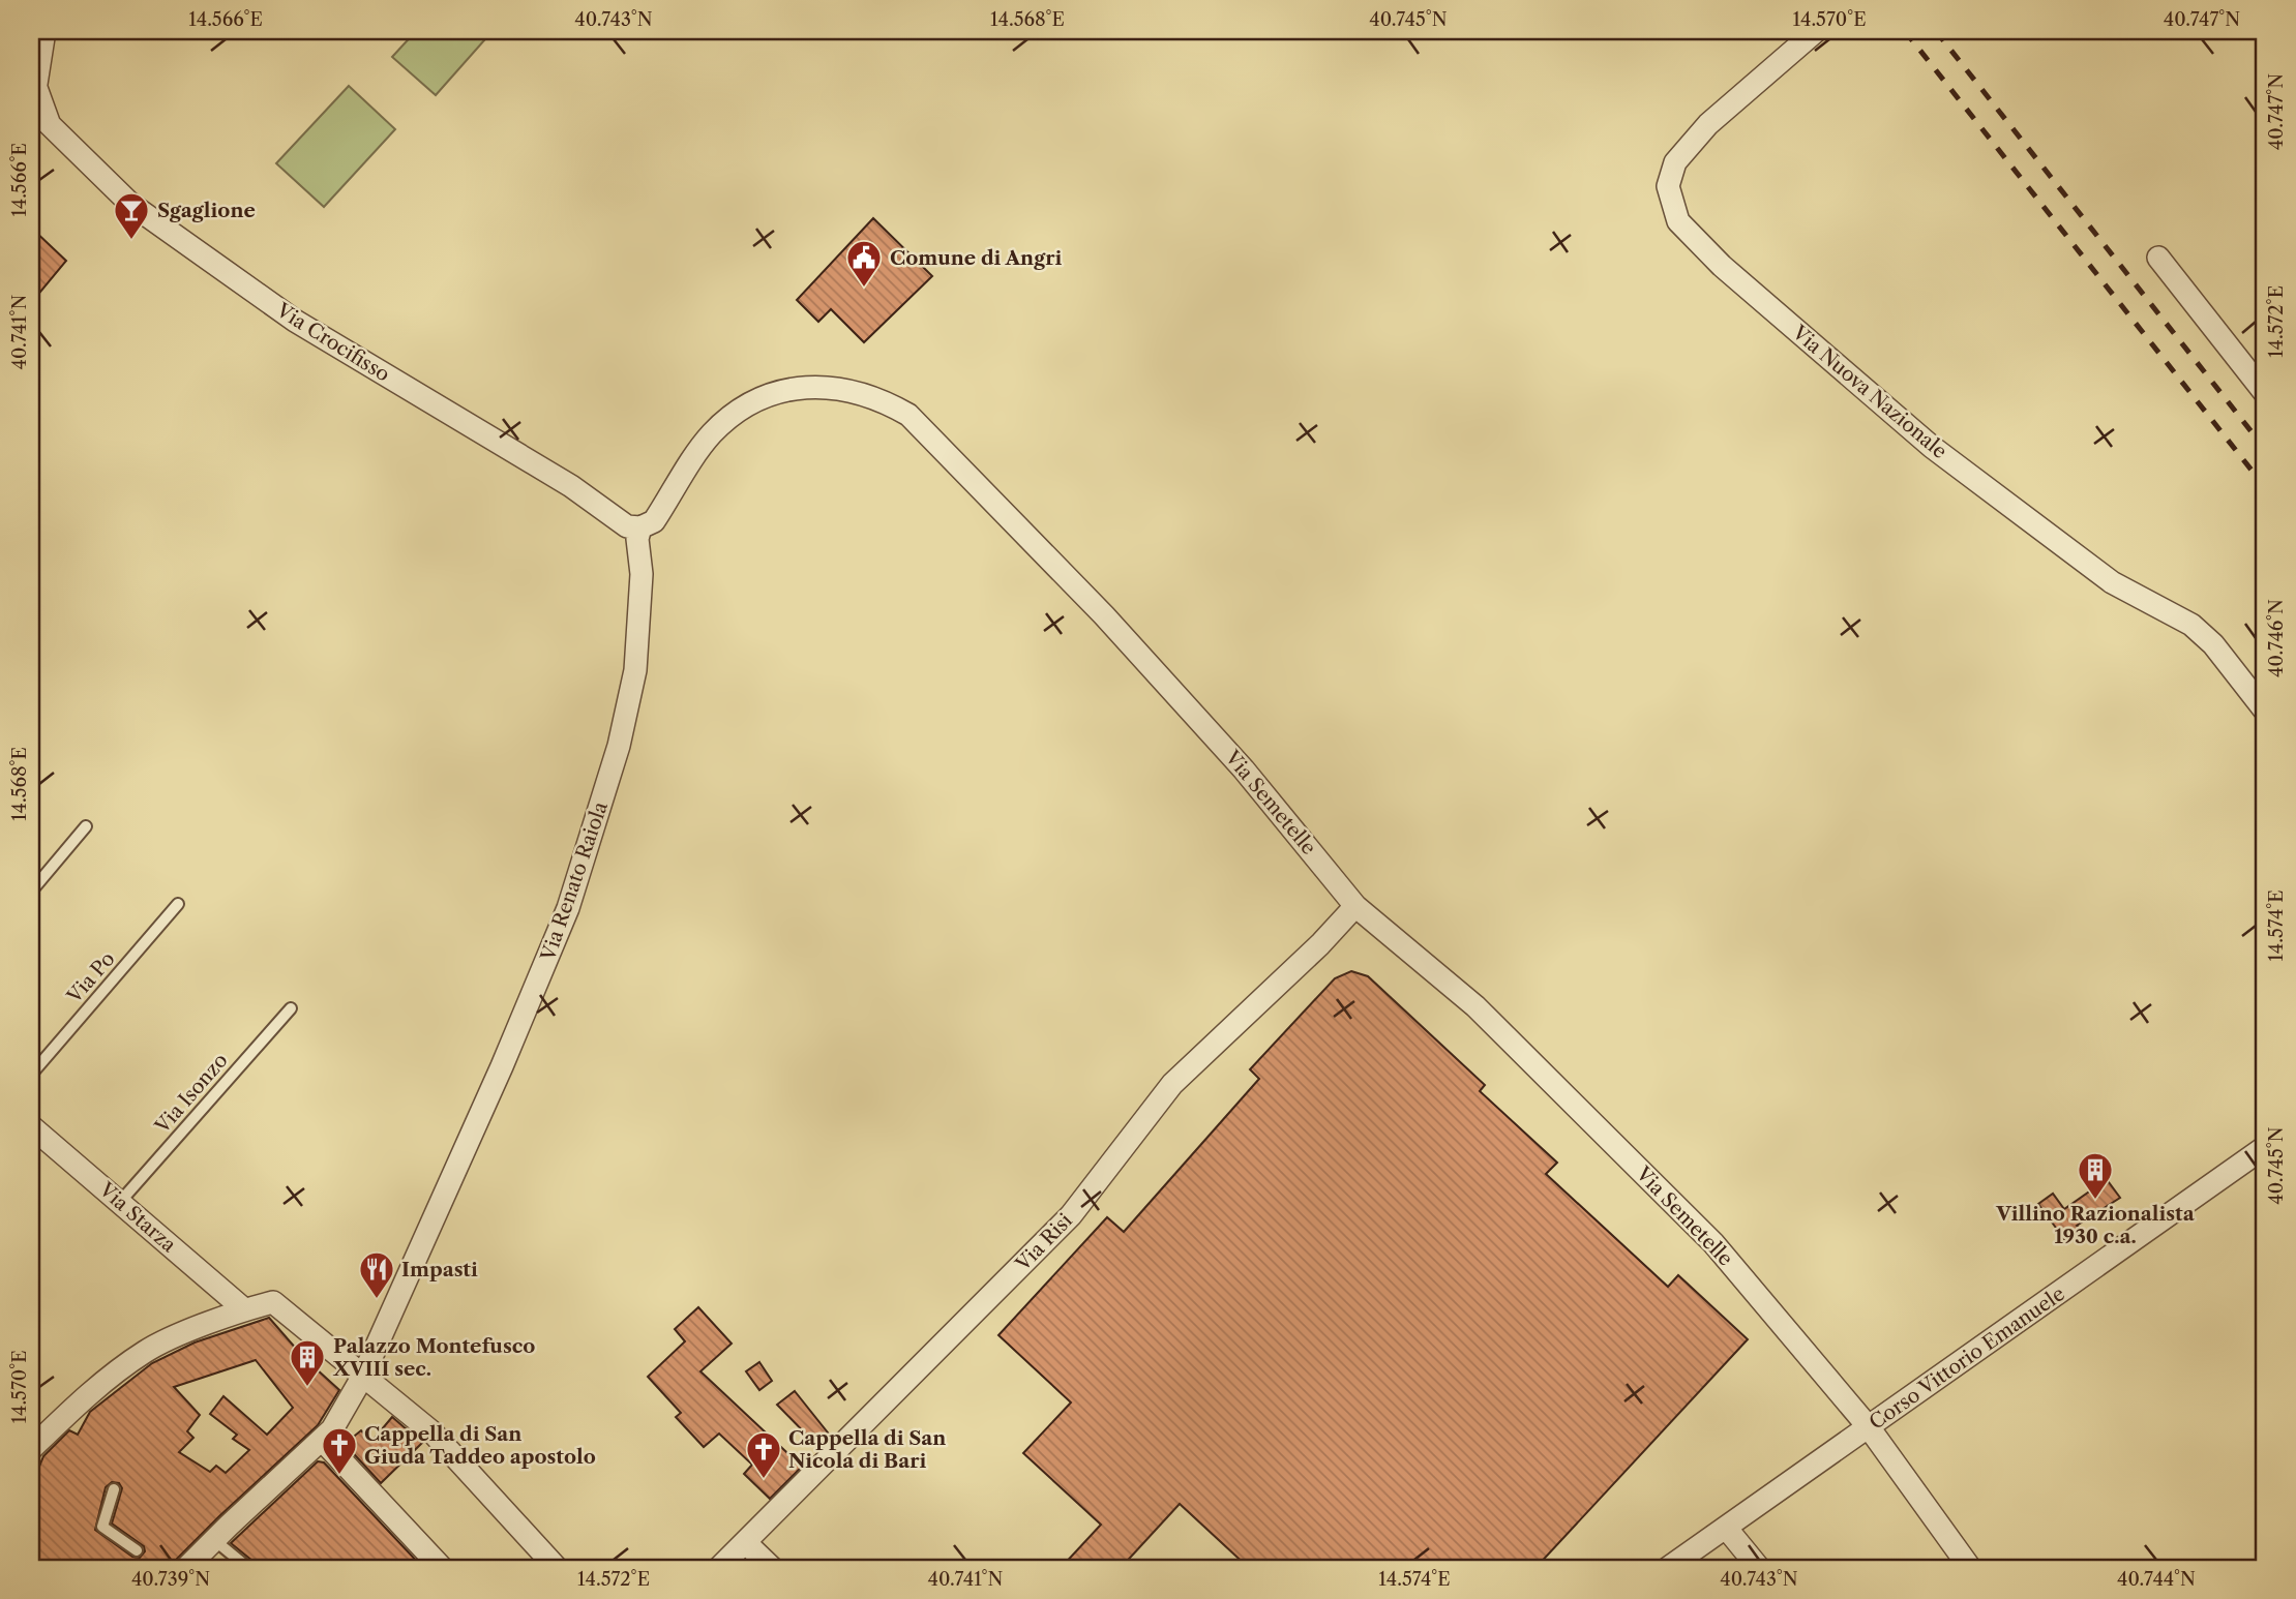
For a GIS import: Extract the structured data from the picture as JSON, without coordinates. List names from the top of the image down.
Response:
{
  "streets": {
    "street": [
      "Via Crocifisso",
      "Via Nuova Nazionale",
      "Via Semetelle",
      "Via Renato Raiola",
      "Via Starza",
      "Via Risi",
      "Corso Vittorio Emanuele"
    ],
    "lane": ["Via Po", "Via Isonzo"]
  },
  "crossings": [
    ["Via Crocifisso", "Via Semetelle"],
    ["Via Crocifisso", "Via Renato Raiola"],
    ["Via Semetelle", "Via Renato Raiola"],
    ["Via Semetelle", "Via Risi"],
    ["Via Semetelle", "Corso Vittorio Emanuele"],
    ["Via Isonzo", "Via Starza"]
  ],
  "places": {
    "bar": ["Sgaglione"],
    "public building": ["Comune di Angri"],
    "building": ["Villino Razionalista 1930 c.a.", "Palazzo Montefusco XVIII sec."],
    "restaurant": ["Impasti"],
    "church": ["Cappella di San Giuda Taddeo apostolo", "Cappella di San Nicola di Bari"]
  },
  "coordinates": [
    "14.566°E",
    "40.743°N",
    "14.568°E",
    "40.745°N",
    "14.570°E",
    "40.747°N",
    "14.572°E",
    "40.741°N",
    "40.746°N",
    "14.574°E",
    "40.739°N",
    "40.744°N"
  ]
}
